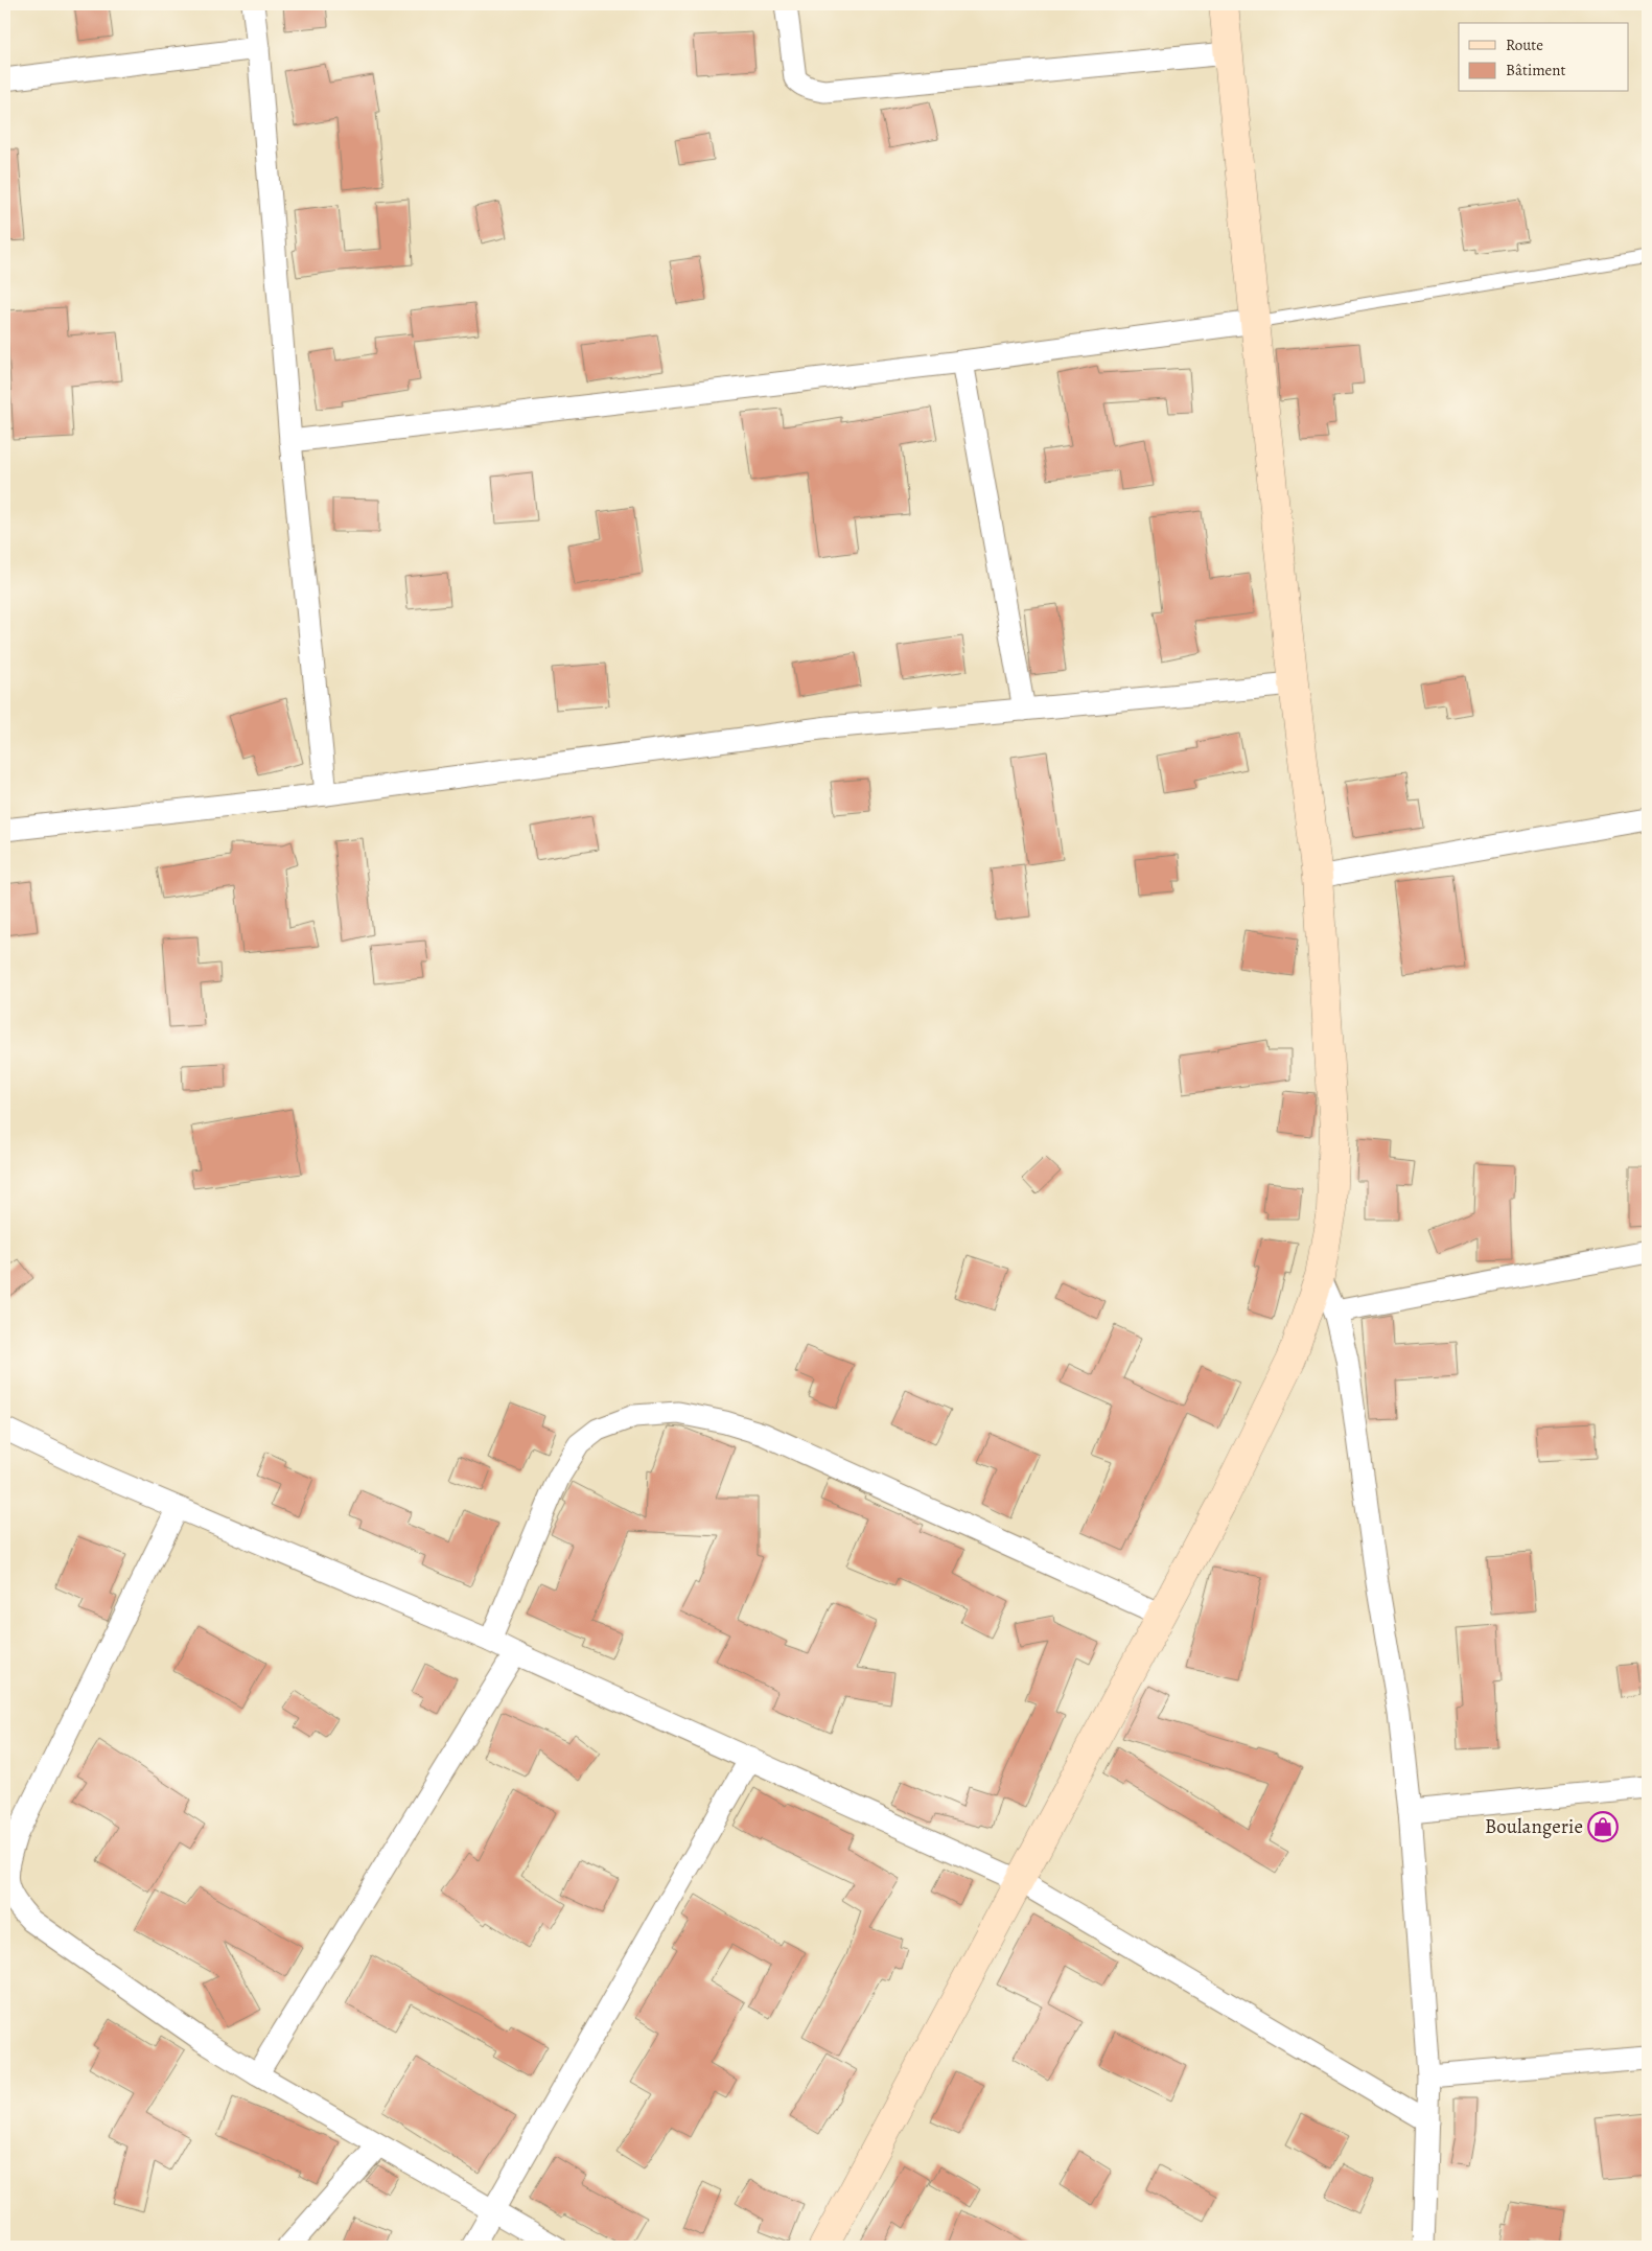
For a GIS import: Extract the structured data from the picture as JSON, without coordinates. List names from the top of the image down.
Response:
{
  "places": {
    "shop": ["Boulangerie"]
  },
  "legend": ["Route", "Bâtiment"]
}
